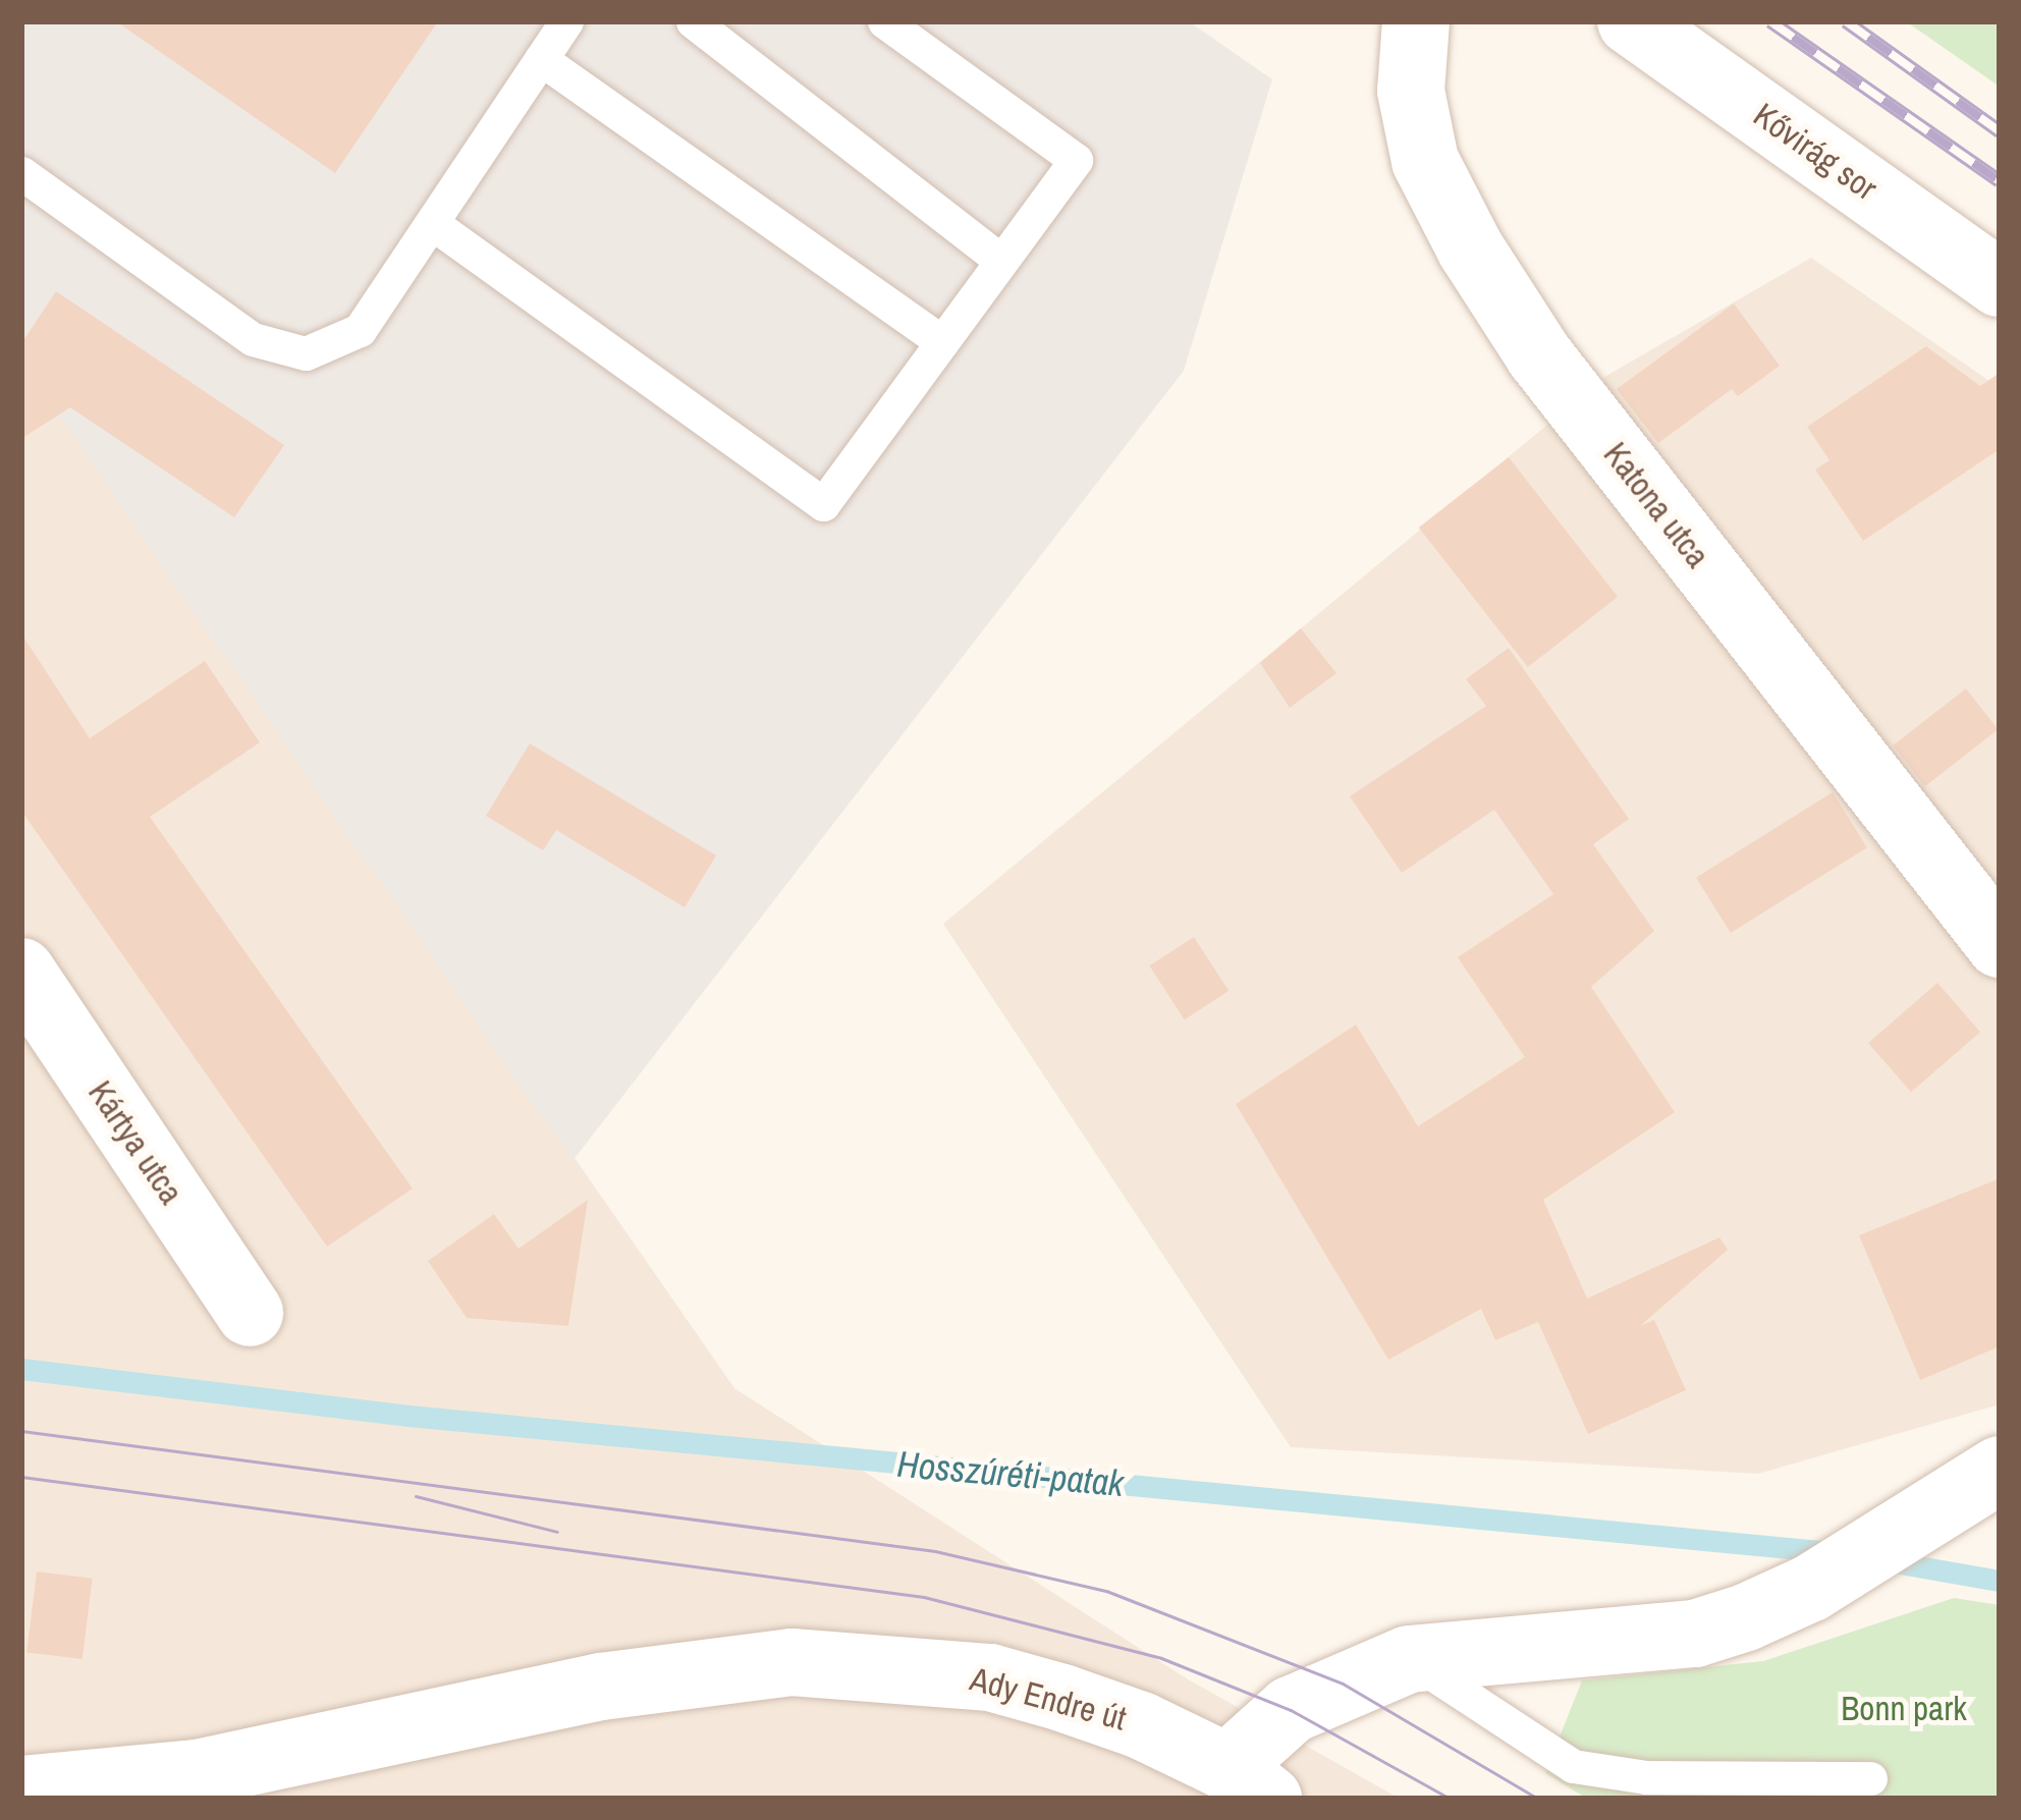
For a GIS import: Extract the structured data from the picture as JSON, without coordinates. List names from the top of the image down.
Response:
{
  "streets": {
    "street": [
      "Kővirág sor",
      "Katona utca",
      "Kártya utca",
      "Ady Endre út"
    ]
  },
  "water": ["Hosszúréti-patak"],
  "parks": ["Bonn park"]
}
